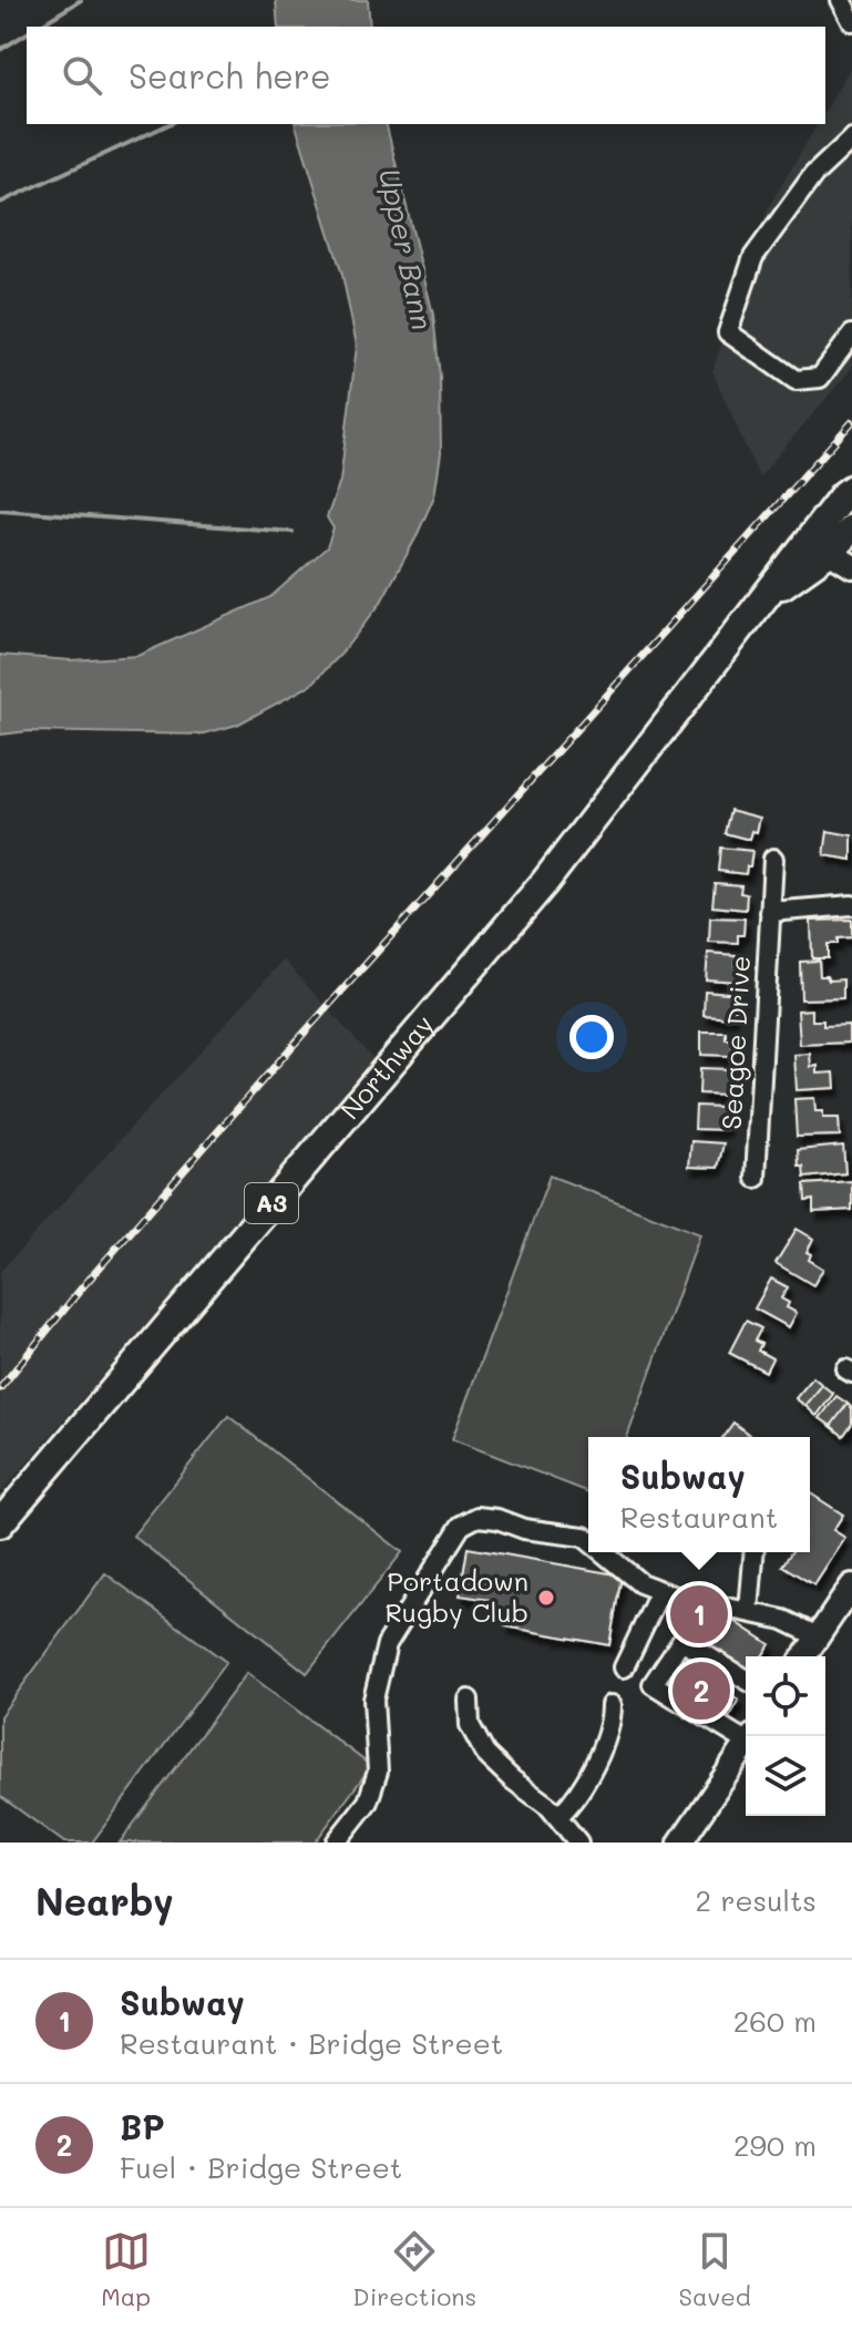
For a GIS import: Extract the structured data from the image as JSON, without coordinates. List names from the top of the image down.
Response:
{
  "streets": {
    "highway": ["Northway", "A3"],
    "street": ["Seagoe Drive"]
  },
  "water": ["Upper Bann"],
  "places": ["Portadown Rugby Club"],
  "page": {
    "search": "Search here",
    "popup": ["Subway", "Restaurant"],
    "pins": ["1", "2"],
    "heading": ["Nearby", "2 results"],
    "list": [
      {
        "mark": "1",
        "name": "Subway",
        "note": "Restaurant · Bridge Street",
        "value": "260 m"
      },
      {
        "mark": "2",
        "name": "BP",
        "note": "Fuel · Bridge Street",
        "value": "290 m"
      }
    ],
    "nav": ["Map", "Directions", "Saved"]
  }
}
